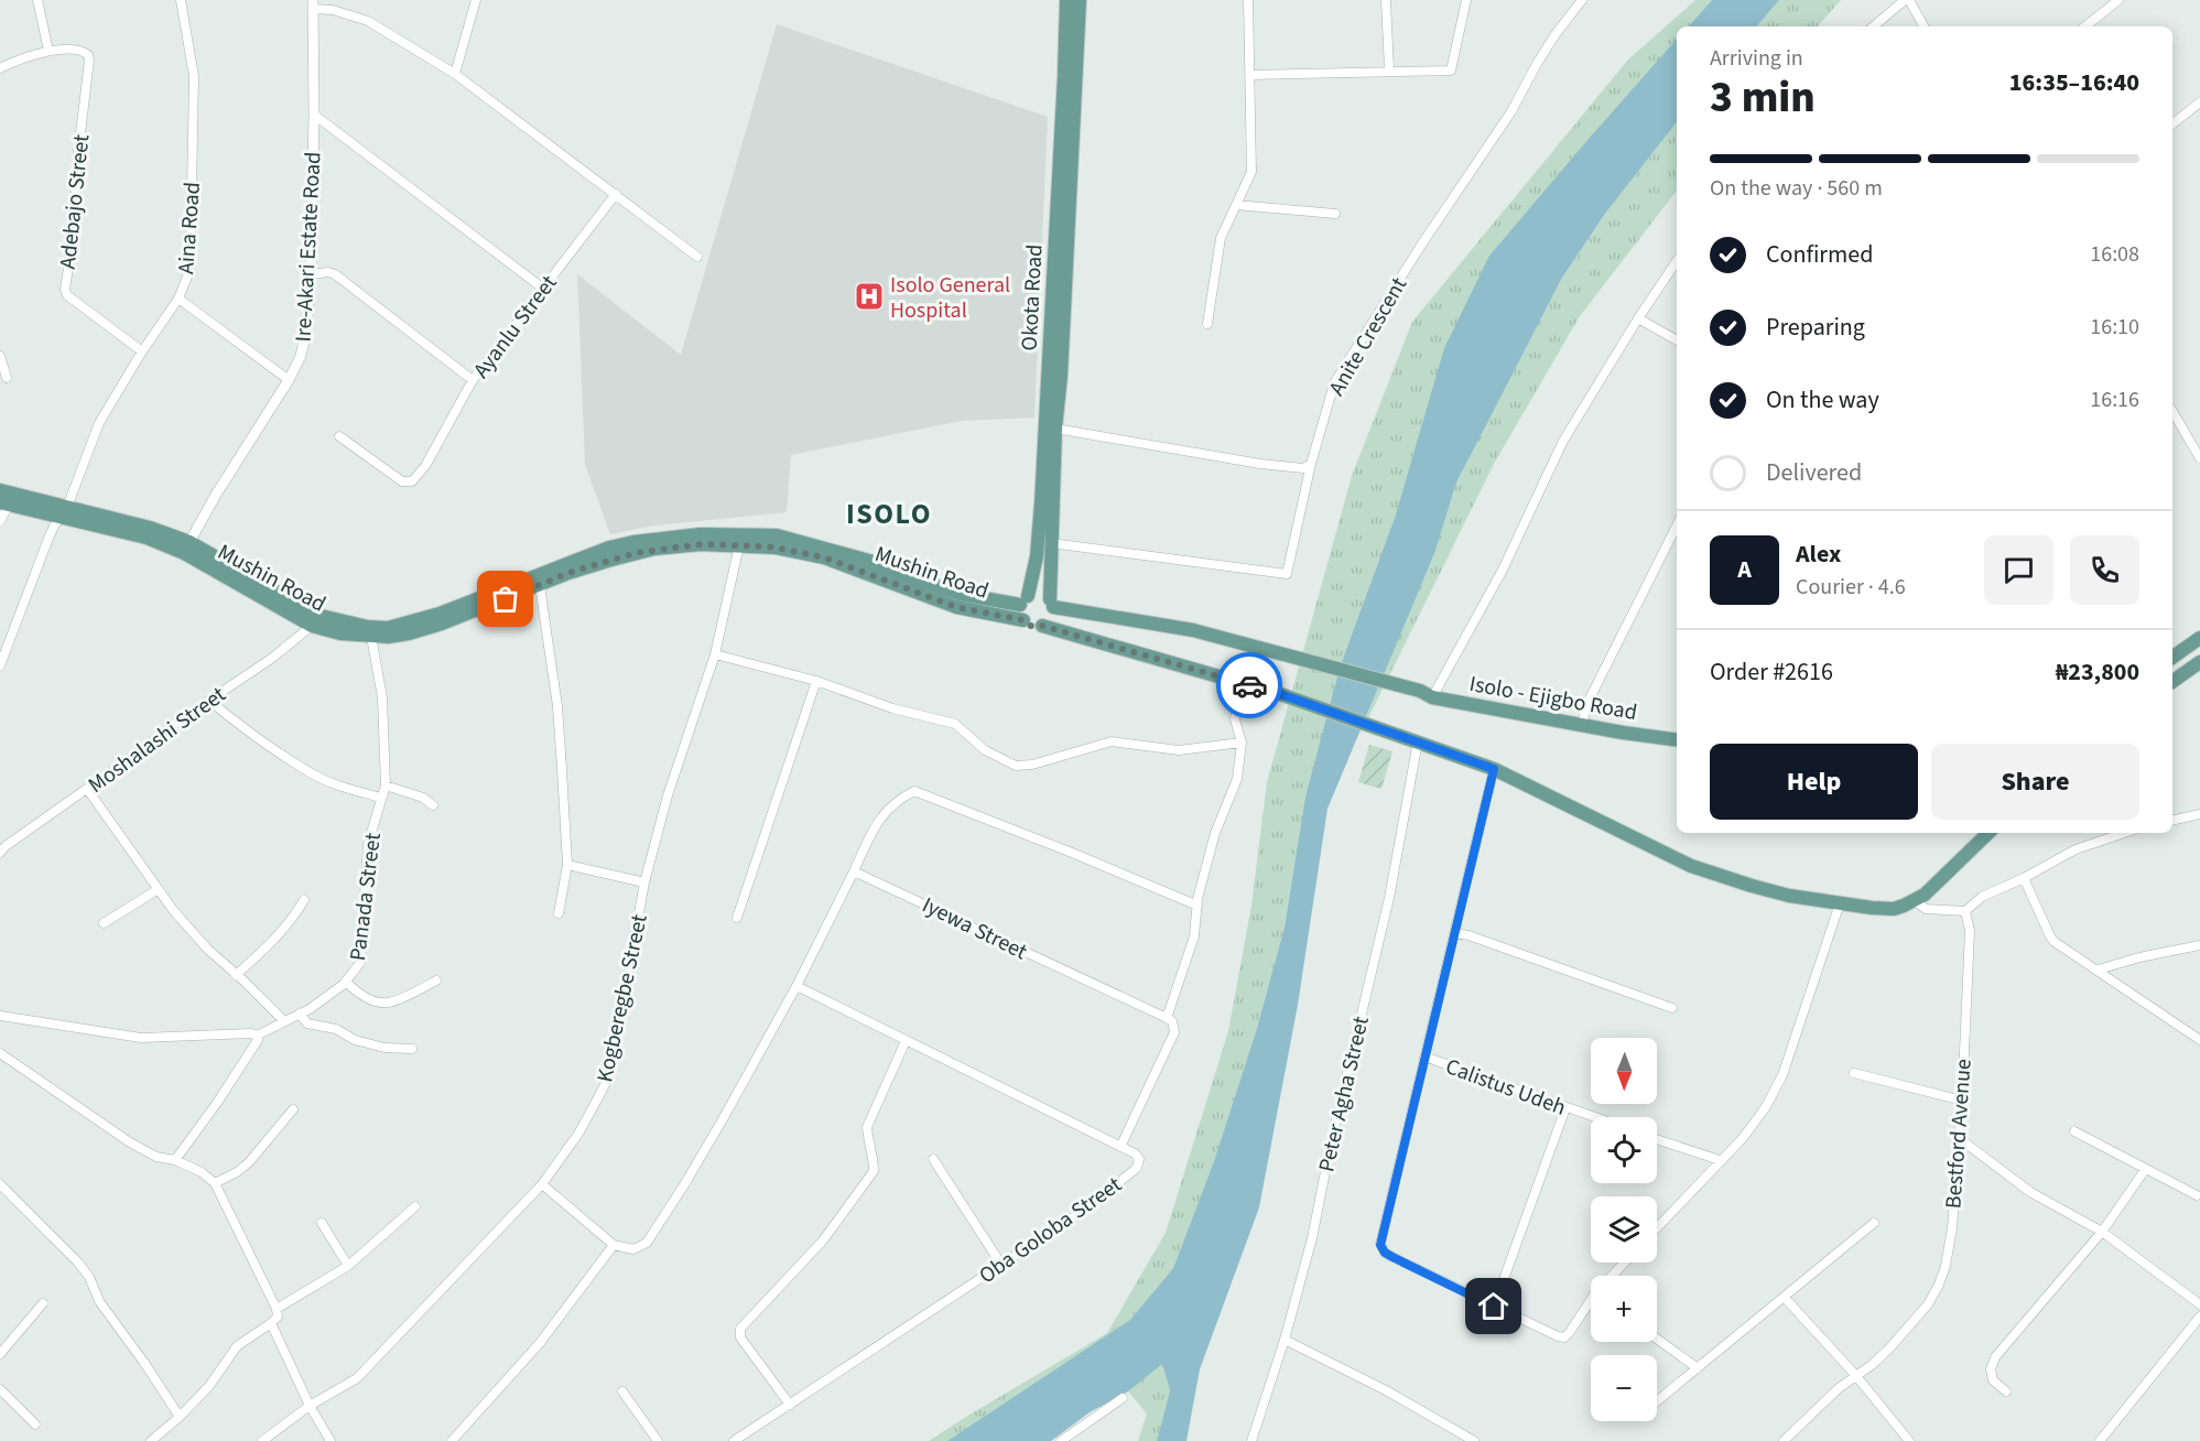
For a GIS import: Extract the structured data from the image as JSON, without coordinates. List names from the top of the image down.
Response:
{
  "streets": {
    "main road": ["Okota Road", "Mushin Road", "Isolo - Ejigbo Road"],
    "street": [
      "Adebajo Street",
      "Aina Road",
      "Ire-Akari Estate Road",
      "Ayanlu Street",
      "Anite Crescent",
      "Moshalashi Street",
      "Panada Street",
      "Iyewa Street",
      "Kogberegbe Street",
      "Calistus Udeh",
      "Peter Agha Street",
      "Bestford Avenue",
      "Oba Goloba Street"
    ]
  },
  "crossings": [
    ["Adebajo Street", "Aina Road"],
    ["Aina Road", "Mushin Road"],
    ["Ire-Akari Estate Road", "Mushin Road"],
    ["Okota Road", "Mushin Road"],
    ["Okota Road", "Isolo - Ejigbo Road"],
    ["Mushin Road", "Isolo - Ejigbo Road"],
    ["Mushin Road", "Moshalashi Street"],
    ["Mushin Road", "Panada Street"],
    ["Mushin Road", "Kogberegbe Street"]
  ],
  "districts": ["ISOLO"],
  "places": {
    "hospital": ["Isolo General Hospital"]
  },
  "north": "bottom",
  "page": {
    "heading": ["3 min", "Arriving in", "16:35–16:40"],
    "panel": [
      "Alex",
      "Courier · 4.6",
      "Order #2616",
      "₦23,800"
    ],
    "bar": "On the way · 560 m",
    "list": [
      ["Confirmed", "16:08"],
      ["Preparing", "16:10"],
      ["On the way", "16:16"],
      "Delivered"
    ],
    "round": "A",
    "buttons": ["Help", "Share"],
    "map_buttons": ["+", "−"]
  }
}
